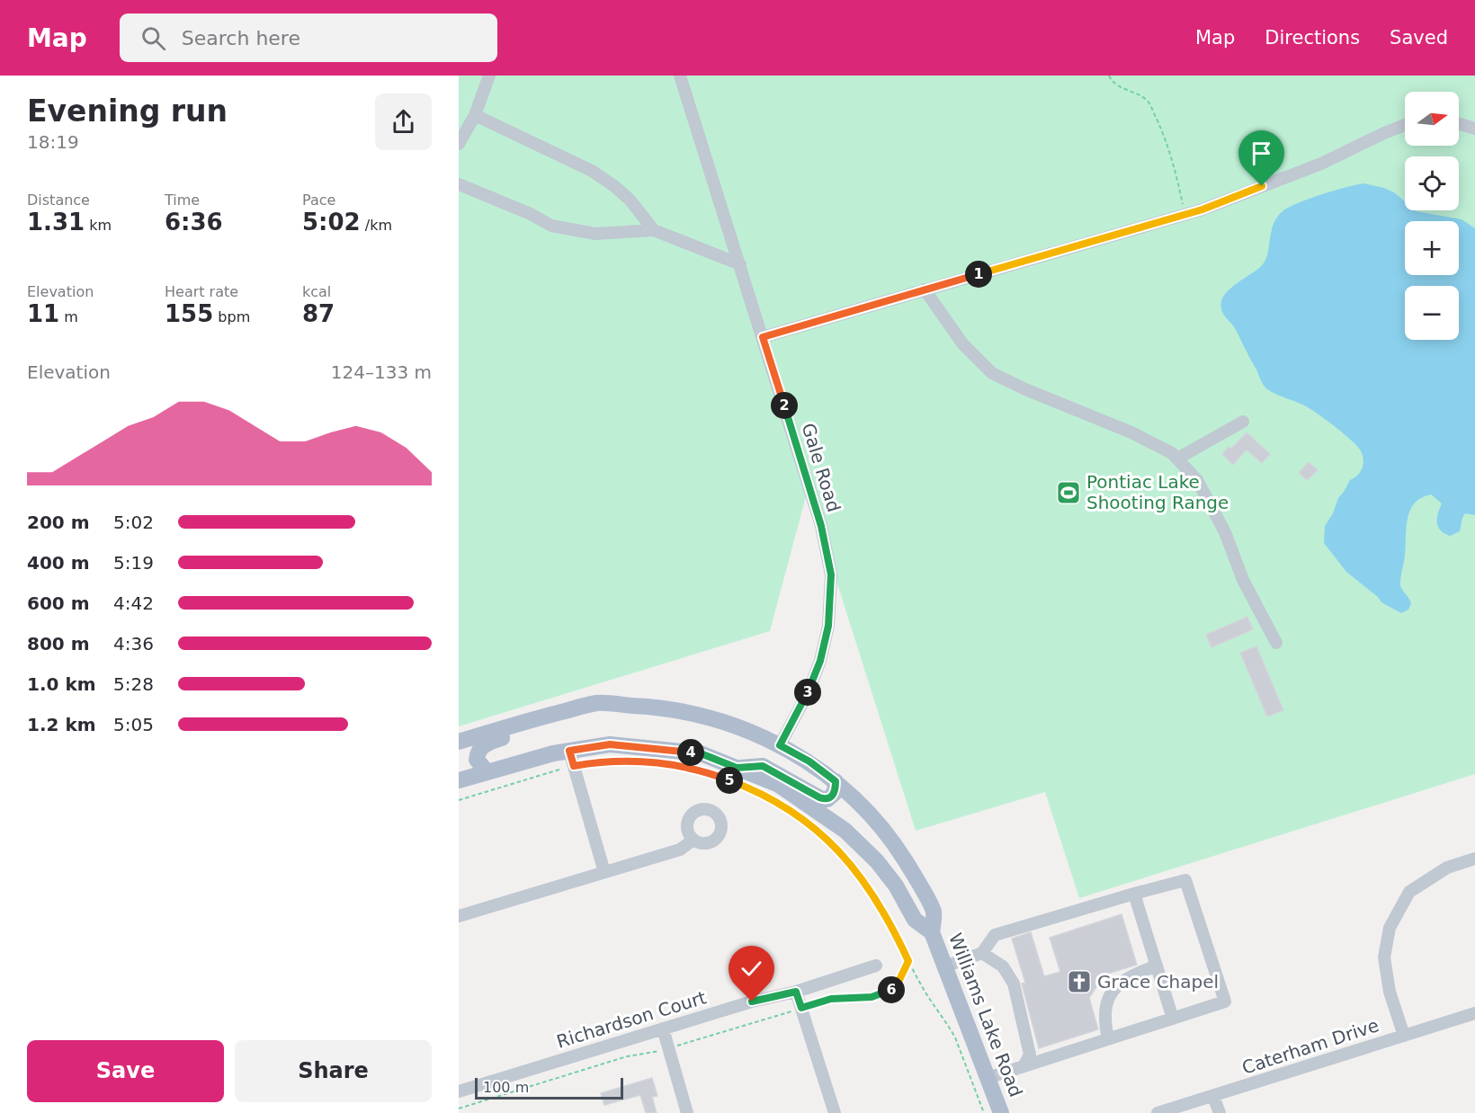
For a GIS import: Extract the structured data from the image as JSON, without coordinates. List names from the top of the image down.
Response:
{
  "streets": {
    "main road": ["Williams Lake Road"],
    "street": ["Gale Road", "Richardson Court", "Caterham Drive"]
  },
  "crossings": [
    ["Gale Road", "Williams Lake Road"]
  ],
  "places": {
    "sports": ["Pontiac Lake Shooting Range"],
    "church": ["Grace Chapel"]
  },
  "scale_bar": "100 m",
  "north": "right",
  "page": {
    "header": "Map",
    "search": "Search here",
    "nav": ["Map", "Directions", "Saved"],
    "heading": ["Evening run", "18:19"],
    "map_buttons": ["+", "−"],
    "stats": [
      ["Distance", "1.31 km"],
      ["Time", "6:36"],
      ["Pace", "5:02 /km"],
      ["Elevation", "11 m"],
      ["Heart rate", "155 bpm"],
      ["kcal", "87"]
    ],
    "pins": [
      "1",
      "2",
      "3",
      "4",
      "5",
      "6"
    ],
    "chart": ["Elevation", "124–133 m"],
    "list": [
      {
        "name": "200 m",
        "note": "5:02"
      },
      {
        "name": "400 m",
        "note": "5:19"
      },
      {
        "name": "600 m",
        "note": "4:42"
      },
      {
        "name": "800 m",
        "note": "4:36"
      },
      {
        "name": "1.0 km",
        "note": "5:28"
      },
      {
        "name": "1.2 km",
        "note": "5:05"
      }
    ],
    "buttons": ["Save", "Share"],
    "scale": "100 m"
  }
}
